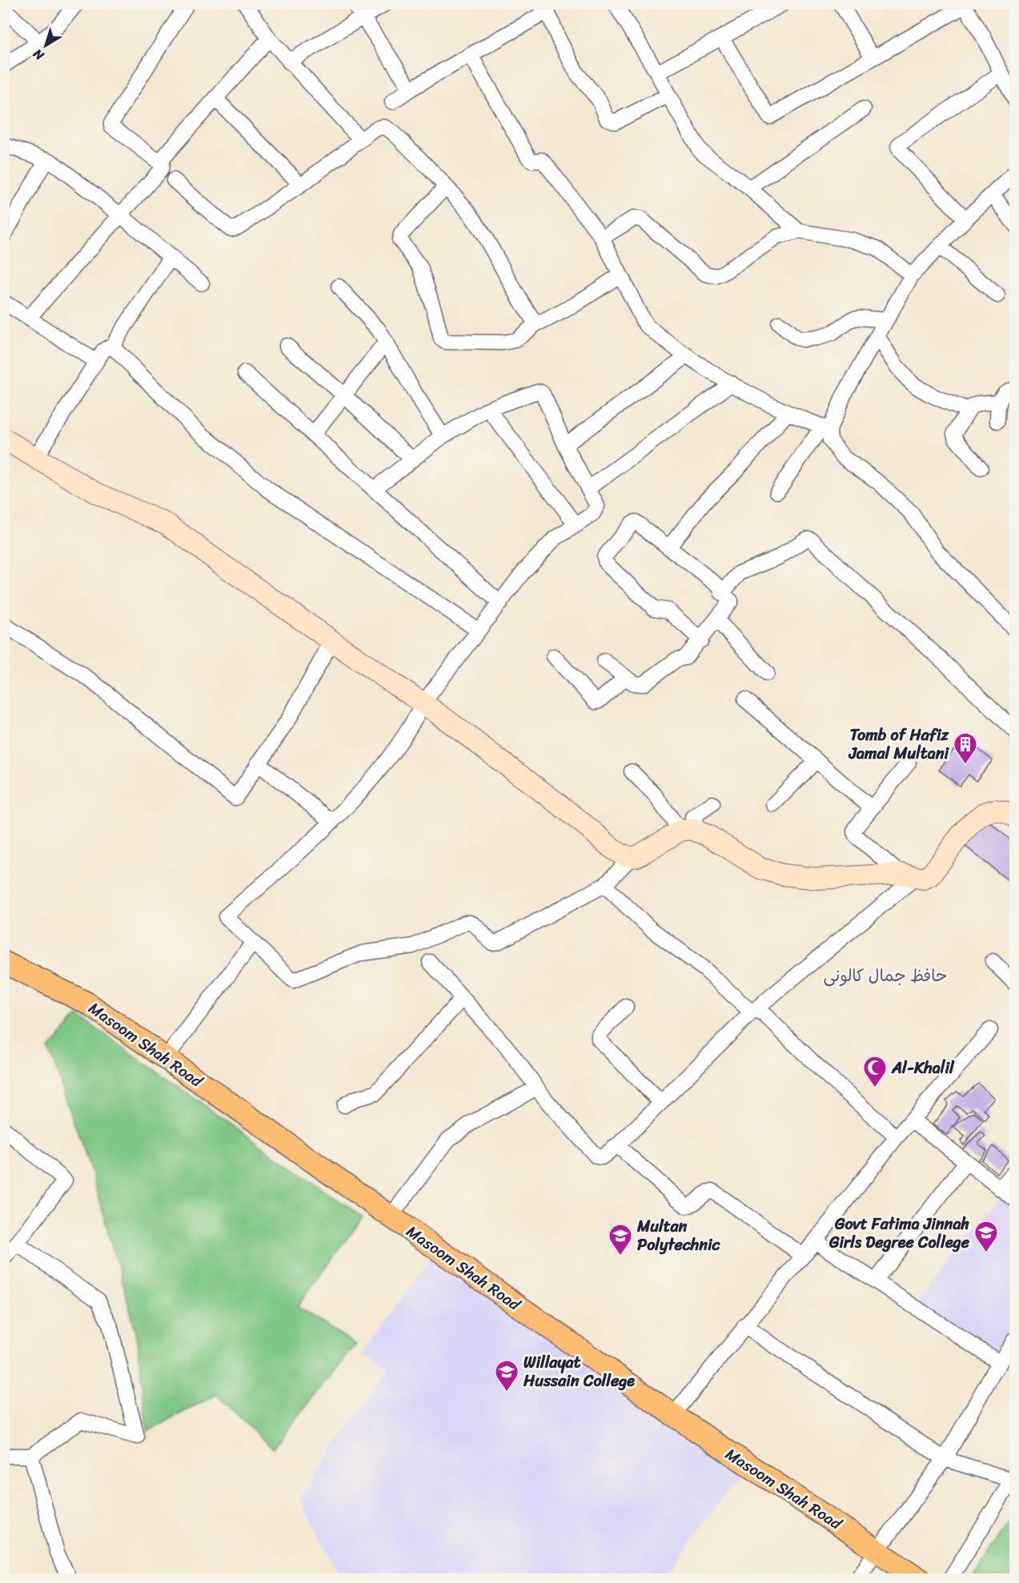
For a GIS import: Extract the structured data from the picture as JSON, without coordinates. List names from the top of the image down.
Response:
{
  "streets": {
    "main road": ["Masoom Shah Road"]
  },
  "districts": ["حافظ جمال کالونی"],
  "places": {
    "building": ["Tomb of Hafiz Jamal Multani"],
    "mosque": ["Al-Khalil"],
    "school or university": ["Govt Fatima Jinnah Girls Degree College", "Multan Polytechnic", "Willayat Hussain College"]
  },
  "north": "bottom left"
}
